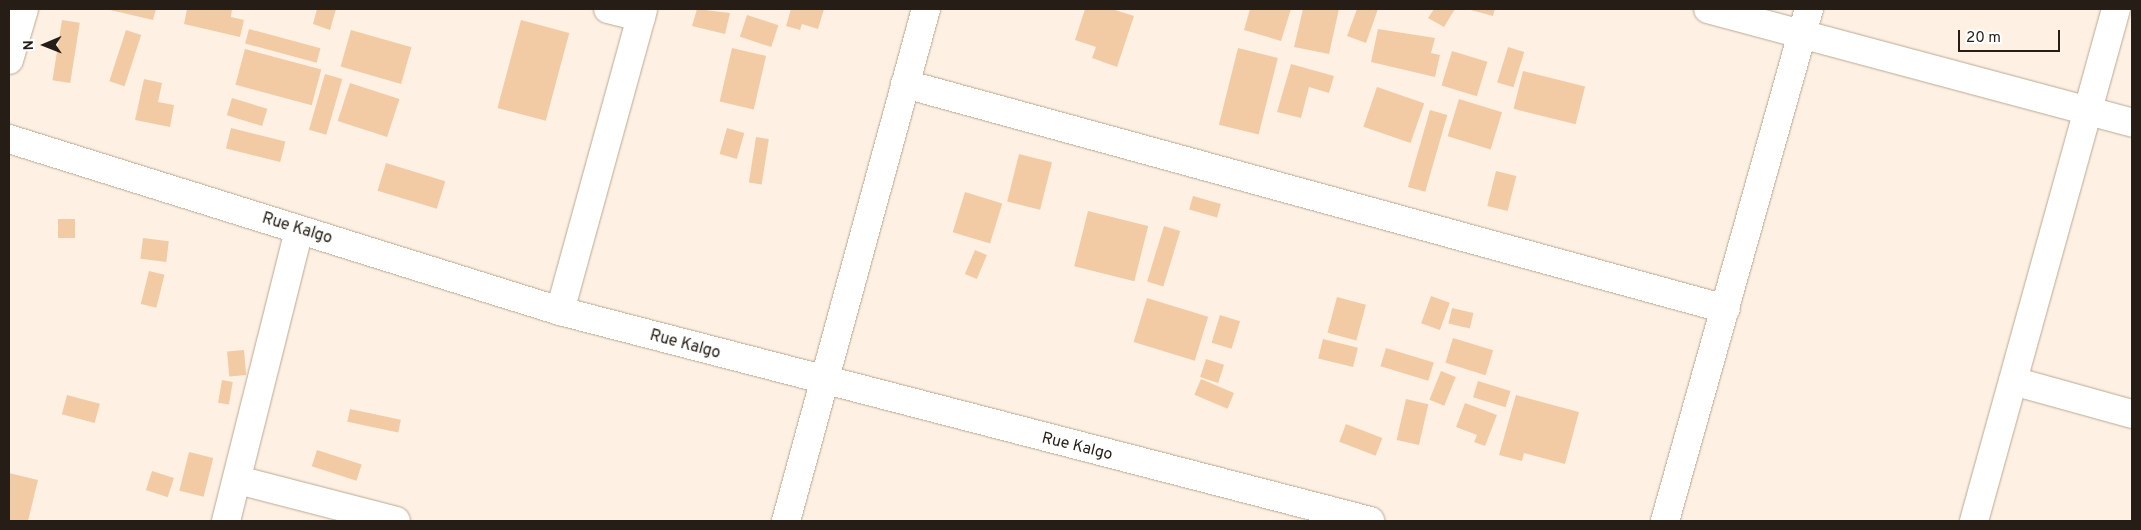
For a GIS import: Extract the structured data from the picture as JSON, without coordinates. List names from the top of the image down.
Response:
{
  "streets": {
    "street": ["Rue Kalgo"]
  },
  "scale_bar": "20 m",
  "north": "left"
}
